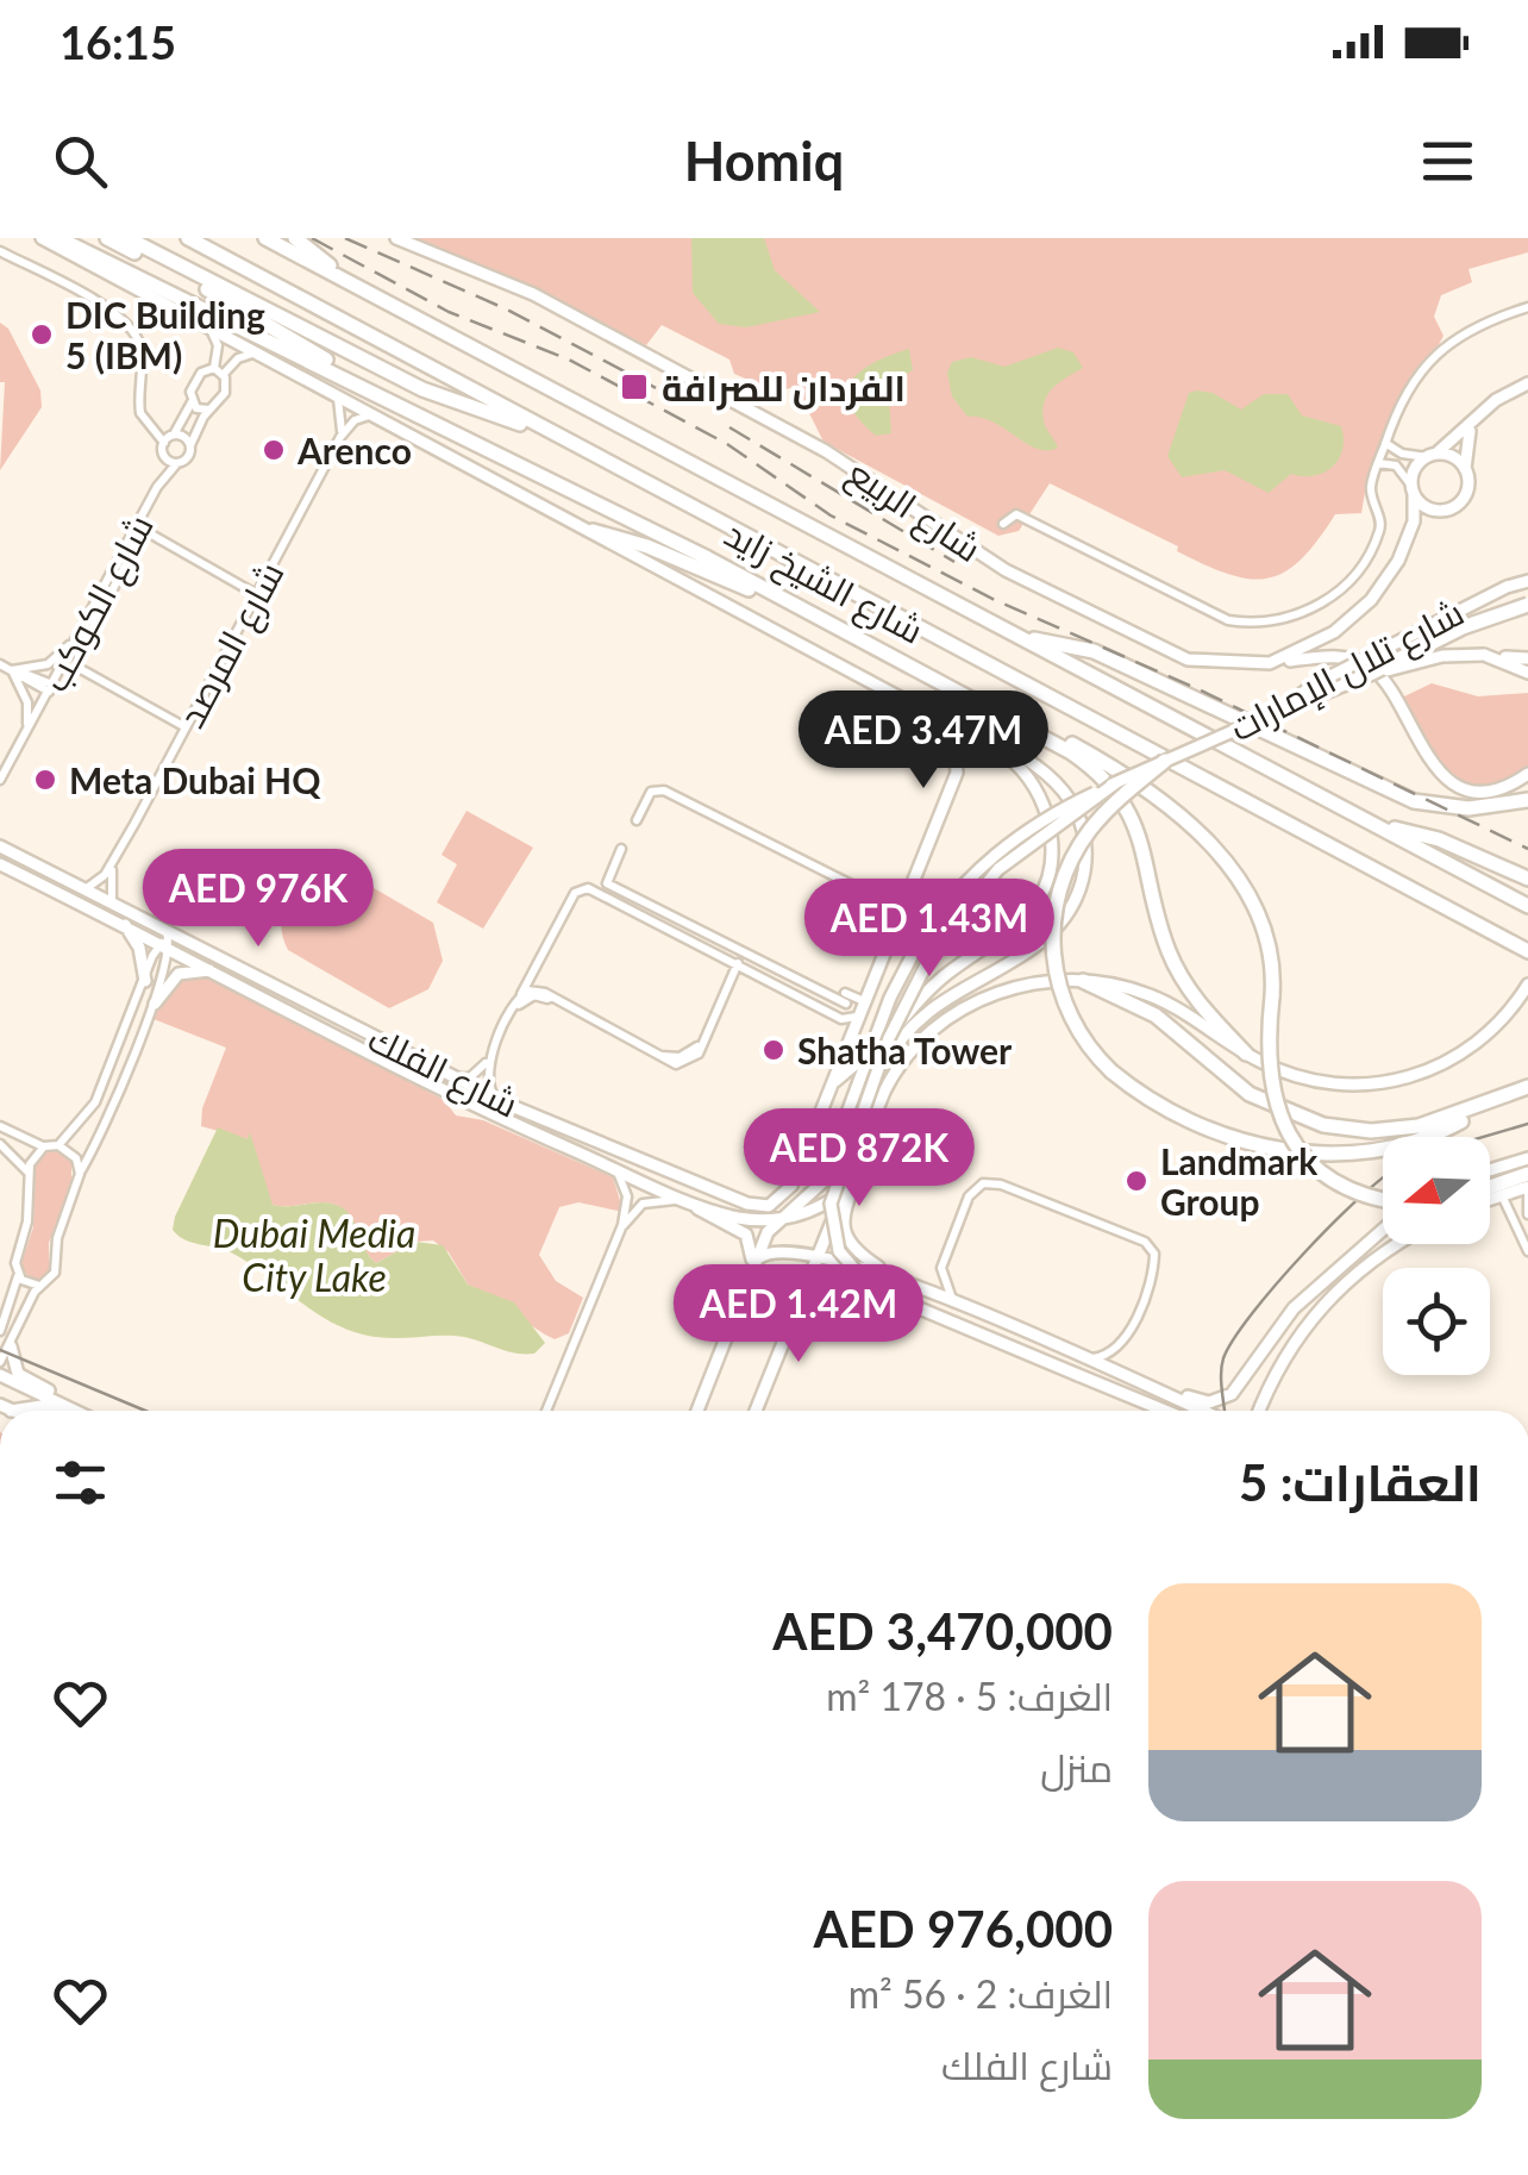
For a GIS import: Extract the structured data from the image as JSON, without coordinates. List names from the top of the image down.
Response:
{
  "streets": {
    "highway": ["شارع الشيخ زايد"],
    "main road": ["شارع الربيع", "شارع تلال الإمارات", "شارع الفلك"],
    "street": ["شارع الكوكب", "شارع المرصد"]
  },
  "crossings": [
    ["شارع المرصد", "شارع الفلك"]
  ],
  "water": ["Dubai Media City Lake"],
  "places": {
    "other": [
      "DIC Building 5 (IBM)",
      "Arenco",
      "Meta Dubai HQ",
      "Shatha Tower",
      "Landmark Group"
    ],
    "transit": ["الفردان للصرافة"]
  },
  "north": "left",
  "page": {
    "status": "16:15",
    "header": "Homiq",
    "price": [
      "AED 3.47M",
      "AED 976K",
      "AED 1.43M",
      "AED 872K",
      "AED 1.42M"
    ],
    "heading": "العقارات: 5",
    "list": [
      {
        "name": "AED 3,470,000",
        "note": "الغرف: 5 · 178 m² · منزل"
      },
      {
        "name": "AED 976,000",
        "note": "الغرف: 2 · 56 m² · شارع الفلك"
      }
    ]
  }
}
